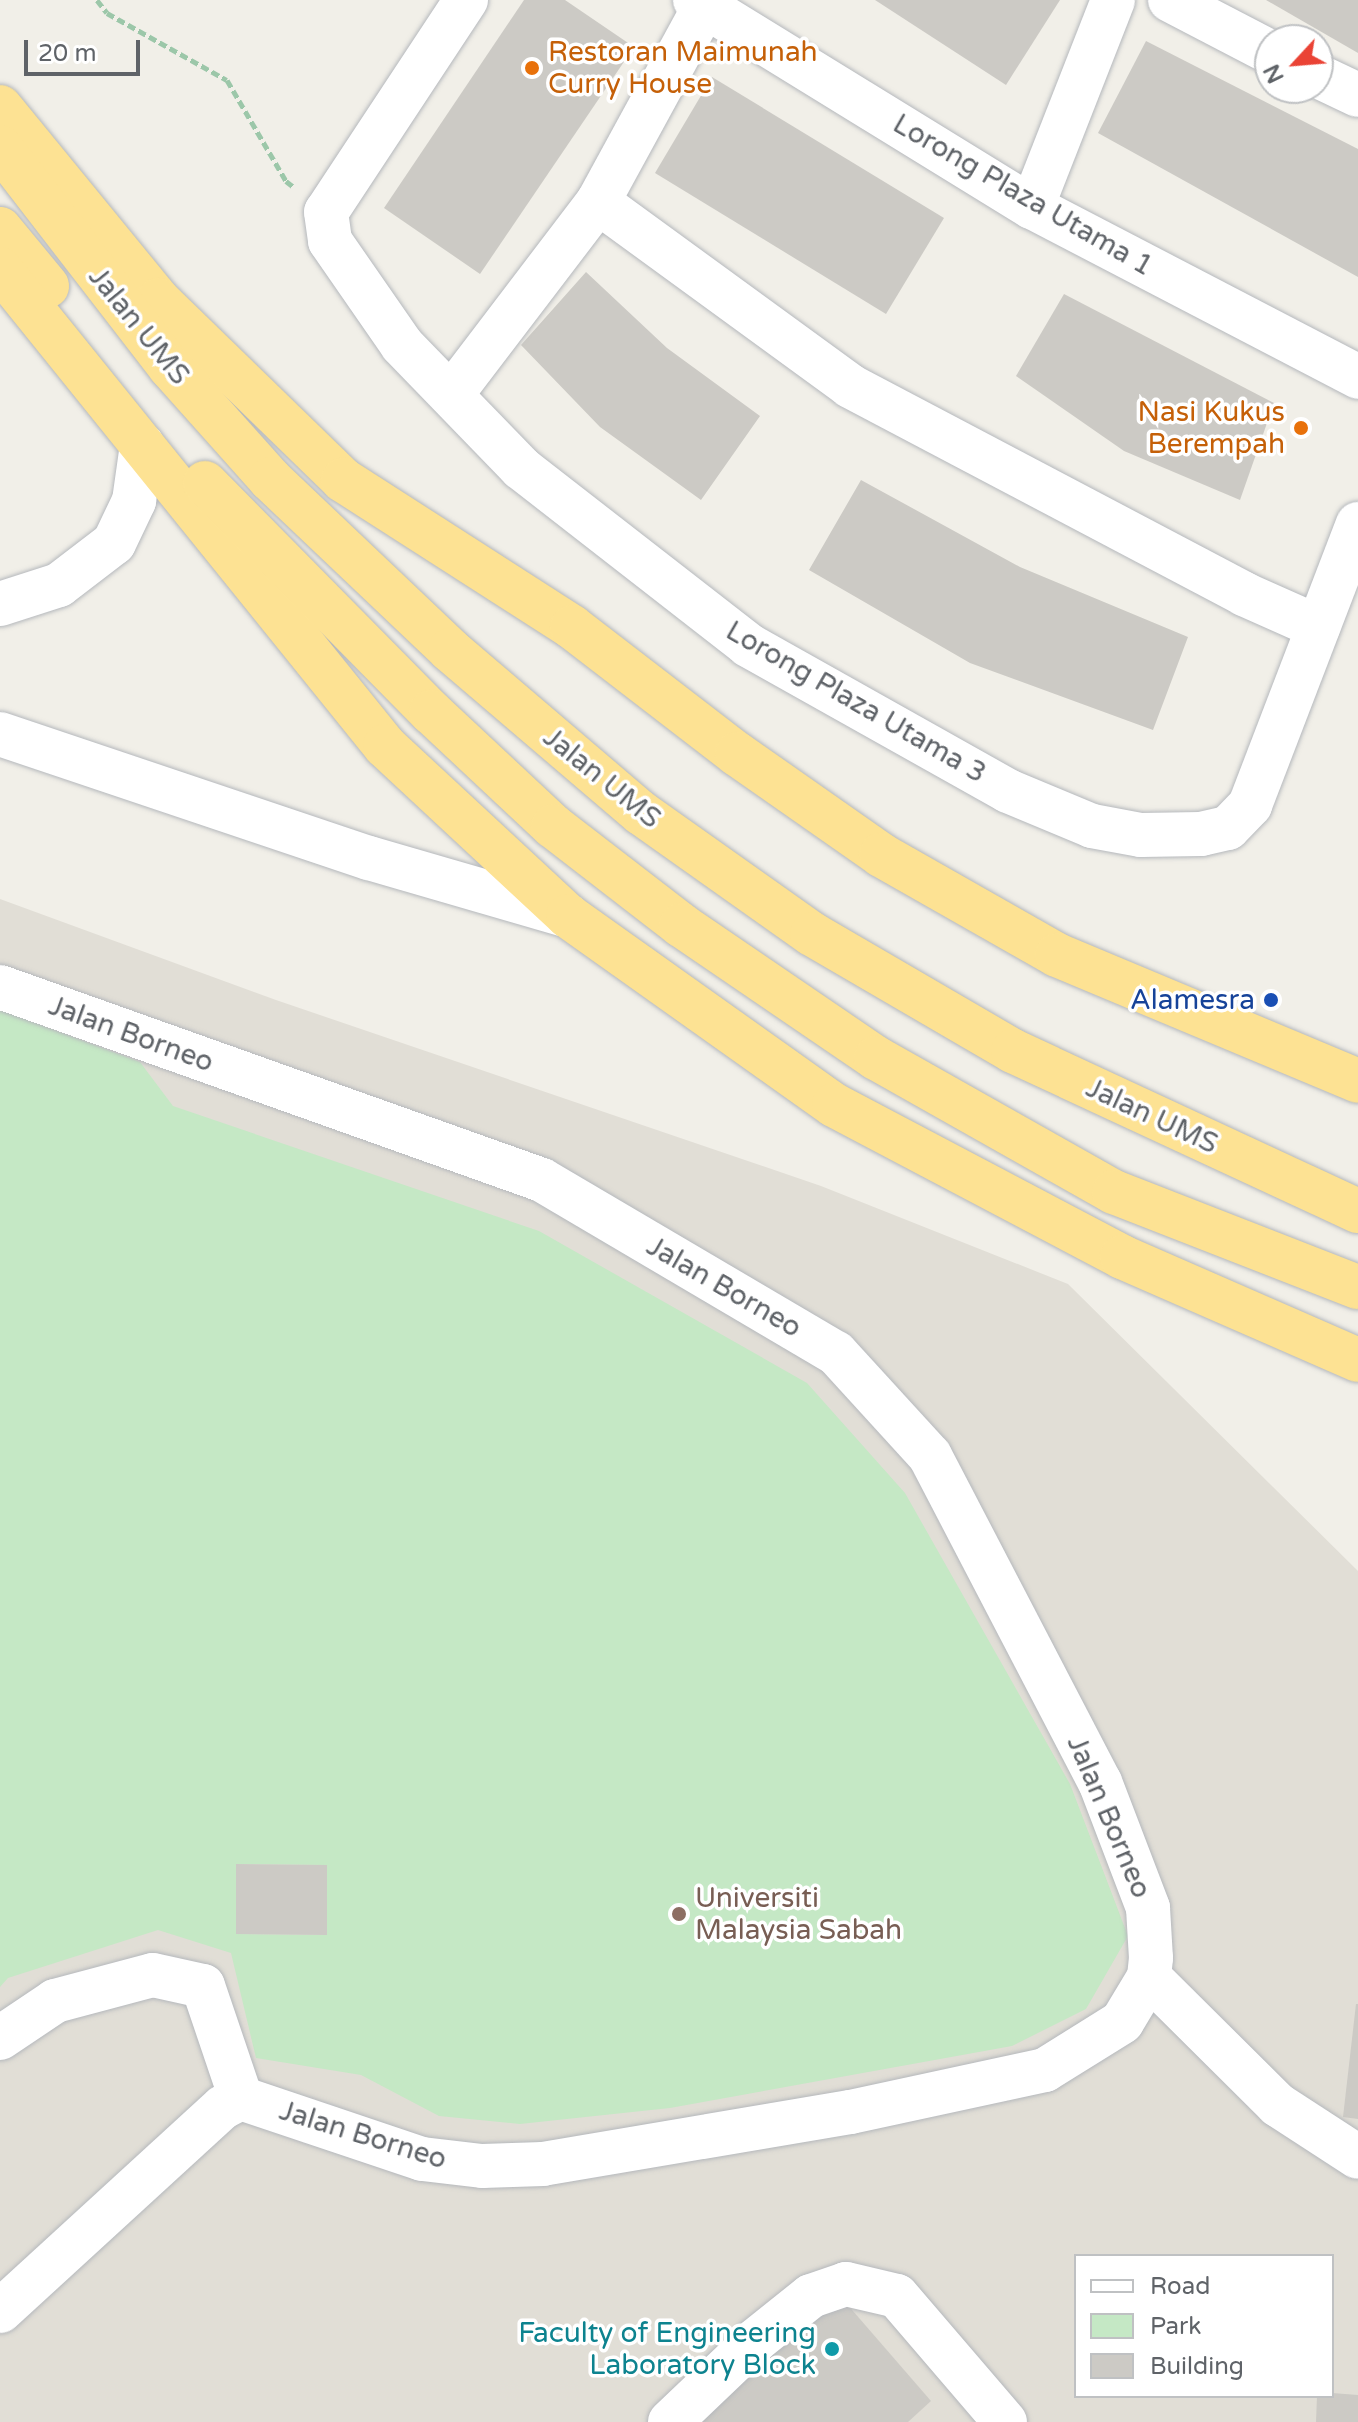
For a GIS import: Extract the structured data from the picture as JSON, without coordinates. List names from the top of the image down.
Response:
{
  "streets": {
    "highway": ["Jalan UMS"],
    "street": ["Lorong Plaza Utama 1", "Lorong Plaza Utama 3", "Jalan Borneo"]
  },
  "places": [
    "Restoran Maimunah Curry House",
    "Nasi Kukus Berempah",
    "Alamesra",
    "Universiti Malaysia Sabah",
    "Faculty of Engineering Laboratory Block"
  ],
  "legend": ["Road", "Park", "Building"],
  "scale_bar": "20 m",
  "north": "bottom left"
}
